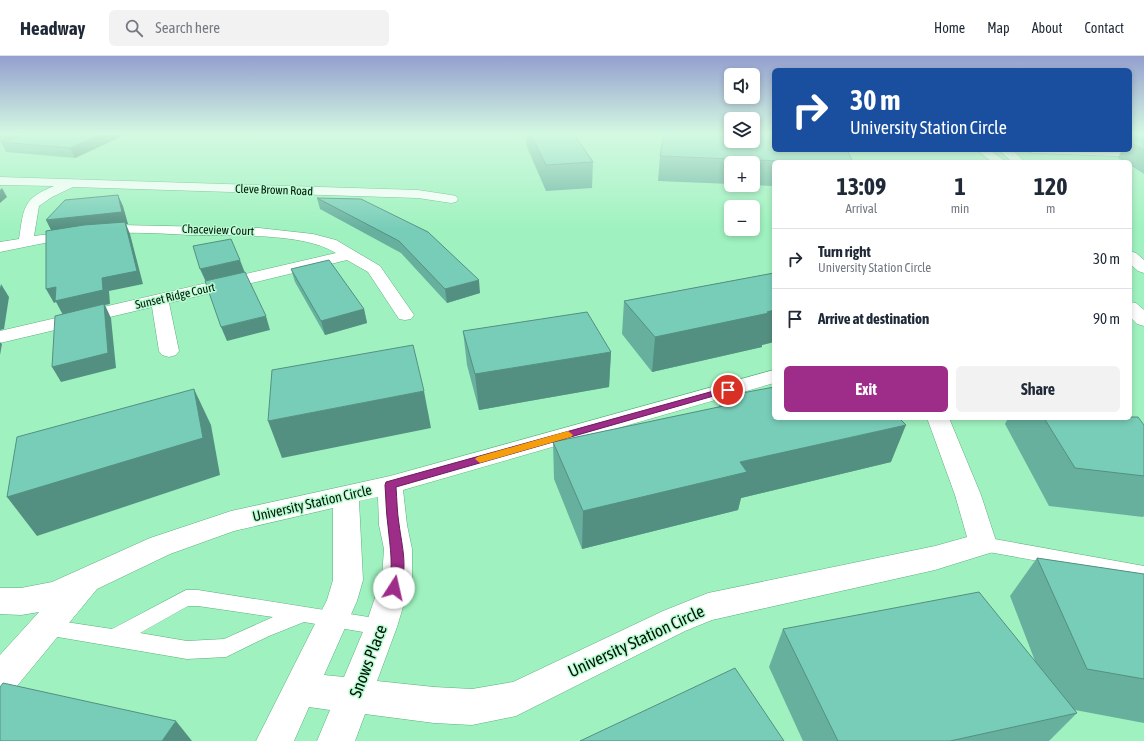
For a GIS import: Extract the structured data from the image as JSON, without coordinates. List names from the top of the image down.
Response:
{
  "streets": {
    "street": [
      "Cleve Brown Road",
      "Chaceview Court",
      "Sunset Ridge Court",
      "University Station Circle",
      "Snows Place"
    ]
  },
  "crossings": [
    ["Chaceview Court", "Sunset Ridge Court"],
    ["University Station Circle", "Snows Place"]
  ],
  "page": {
    "header": "Headway",
    "search": "Search here",
    "nav": [
      "Home",
      "Map",
      "About",
      "Contact"
    ],
    "map_buttons": ["+", "−"],
    "turn": ["30 m", "University Station Circle"],
    "eta": [
      "13:09",
      "Arrival",
      "1",
      "min",
      "120",
      "m"
    ],
    "list": [
      {
        "name": "Turn right",
        "note": "University Station Circle",
        "value": "30 m"
      },
      {
        "name": "Arrive at destination",
        "value": "90 m"
      }
    ],
    "buttons": ["Exit", "Share"]
  }
}
